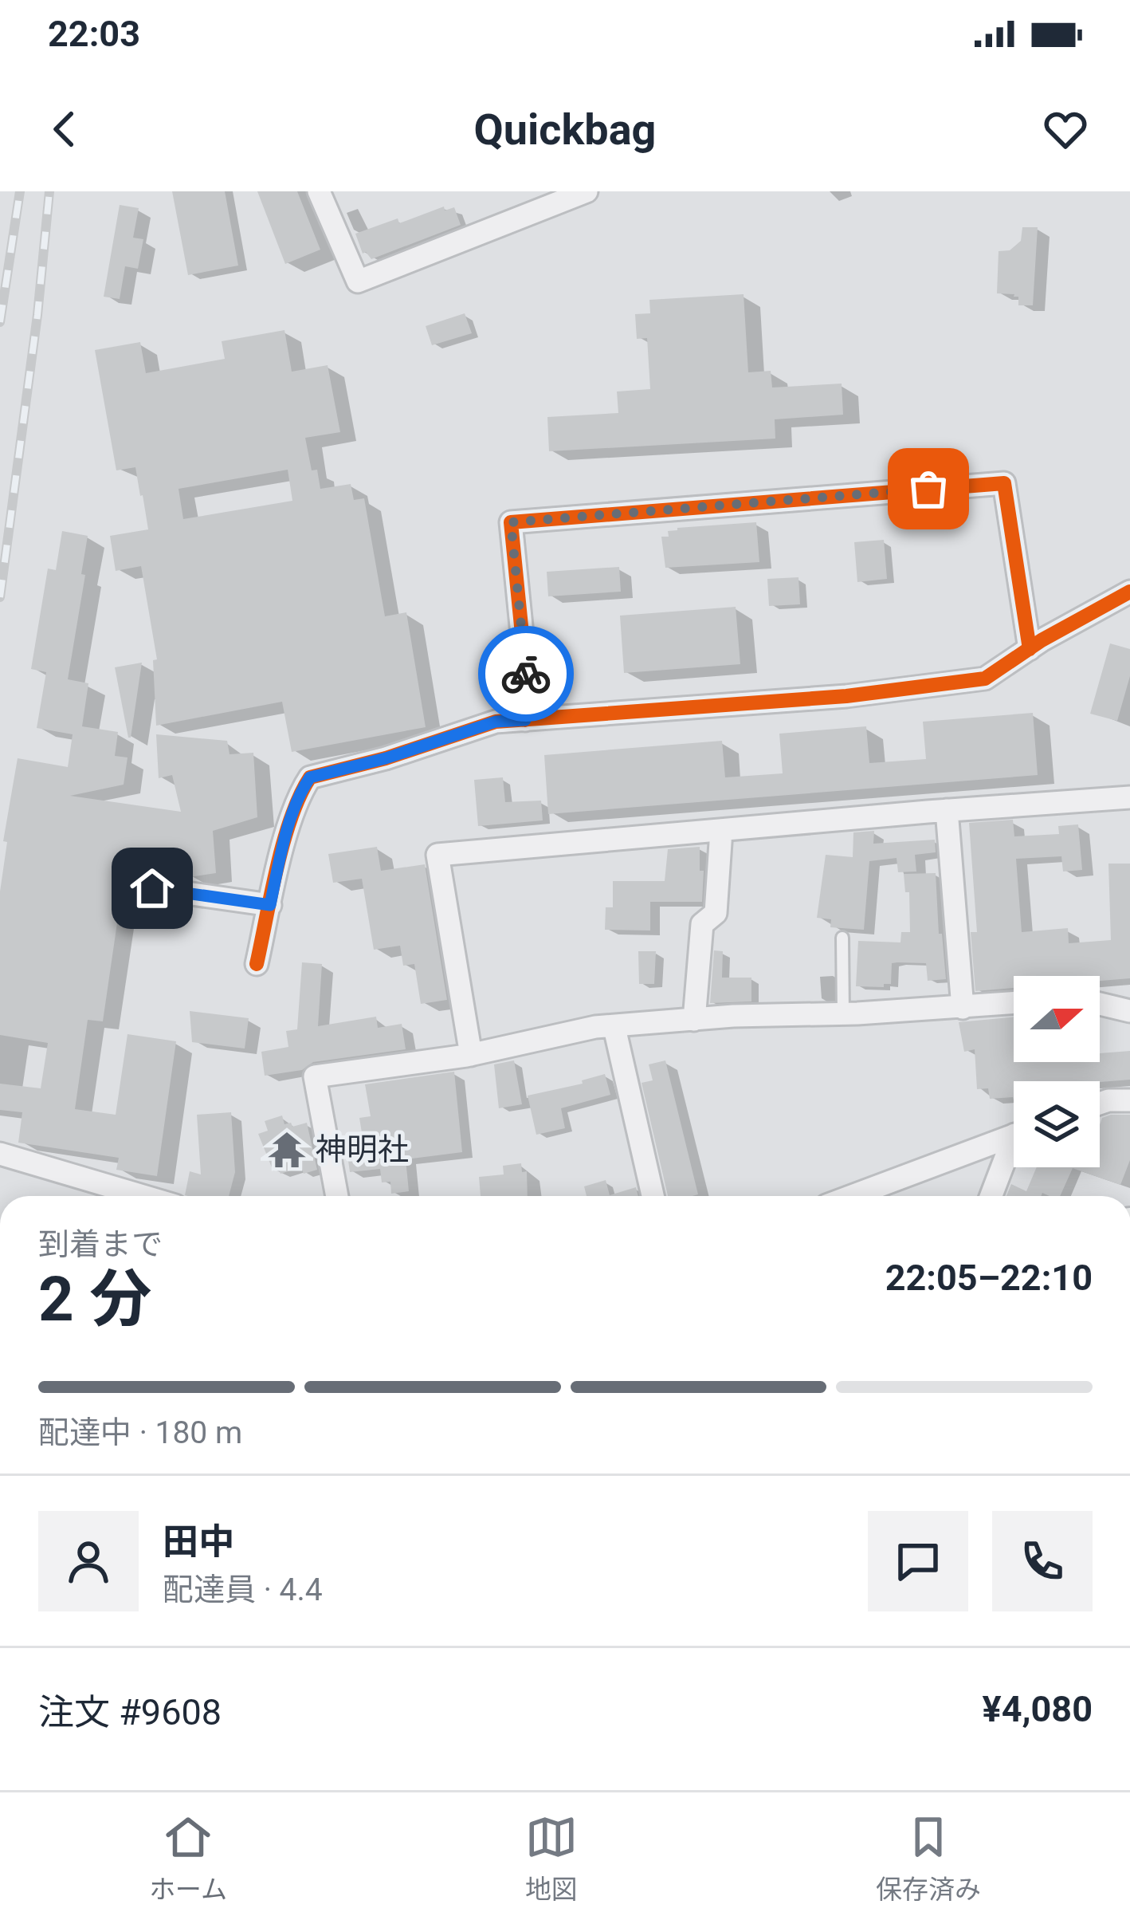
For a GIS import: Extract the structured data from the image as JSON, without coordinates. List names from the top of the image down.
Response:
{
  "places": {
    "temple": ["神明社"]
  },
  "north": "right",
  "page": {
    "status": "22:03",
    "header": "Quickbag",
    "heading": ["2 分", "到着まで", "22:05–22:10"],
    "panel": [
      "田中",
      "配達員 · 4.4",
      "注文 #9608",
      "¥4,080"
    ],
    "bar": "配達中 · 180 m",
    "tabs": ["ホーム", "地図", "保存済み"]
  }
}
